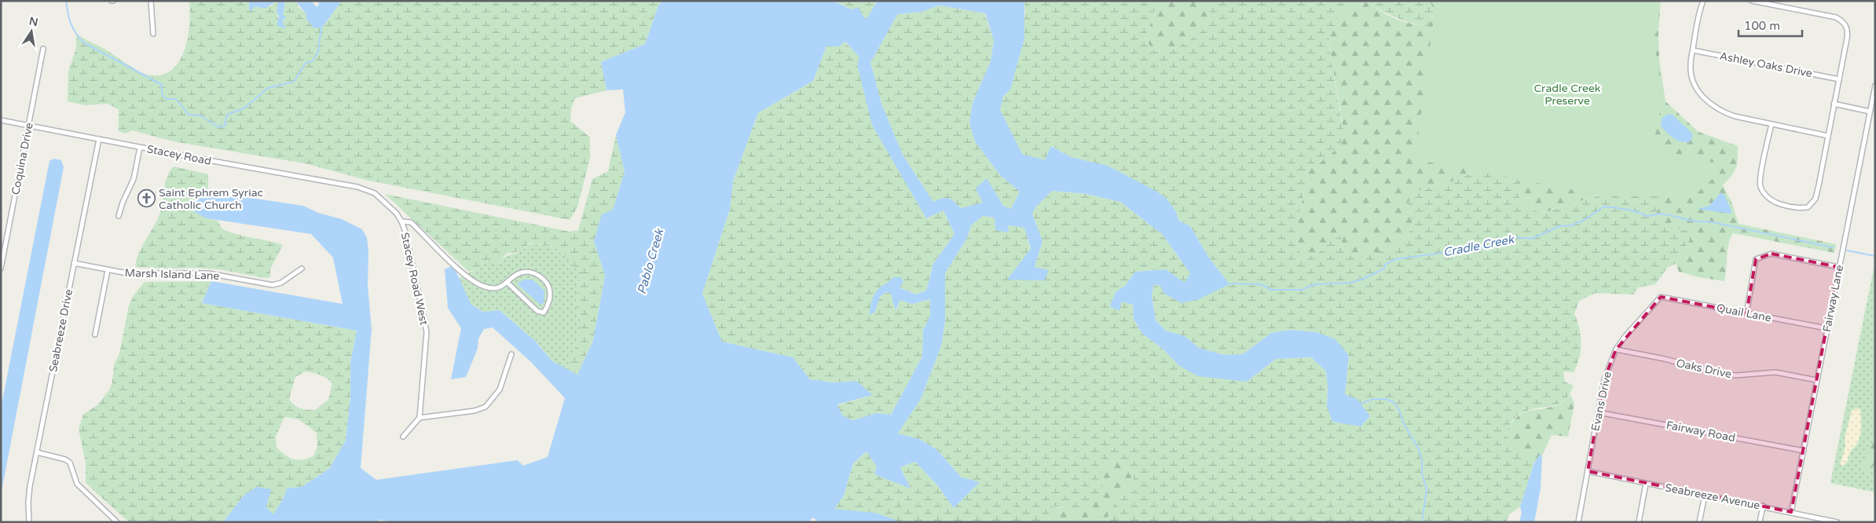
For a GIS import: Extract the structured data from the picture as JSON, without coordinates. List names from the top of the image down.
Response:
{
  "streets": {
    "street": [
      "Ashley Oaks Drive",
      "Stacey Road",
      "Coquina Drive",
      "Marsh Island Lane",
      "Stacey Road West",
      "Fairway Lane",
      "Quail Lane",
      "Seabreeze Drive",
      "Oaks Drive",
      "Evans Drive",
      "Fairway Road",
      "Seabreeze Avenue"
    ]
  },
  "crossings": [
    ["Stacey Road", "Coquina Drive"],
    ["Stacey Road", "Stacey Road West"],
    ["Stacey Road", "Seabreeze Drive"],
    ["Marsh Island Lane", "Seabreeze Drive"],
    ["Fairway Lane", "Quail Lane"],
    ["Fairway Lane", "Oaks Drive"],
    ["Fairway Lane", "Fairway Road"],
    ["Fairway Lane", "Seabreeze Avenue"],
    ["Quail Lane", "Evans Drive"],
    ["Oaks Drive", "Evans Drive"],
    ["Evans Drive", "Fairway Road"],
    ["Evans Drive", "Seabreeze Avenue"]
  ],
  "water": ["Cradle Creek", "Pablo Creek"],
  "parks": ["Cradle Creek Preserve"],
  "places": {
    "church": ["Saint Ephrem Syriac Catholic Church"]
  },
  "scale_bar": "100 m",
  "north": "top"
}
